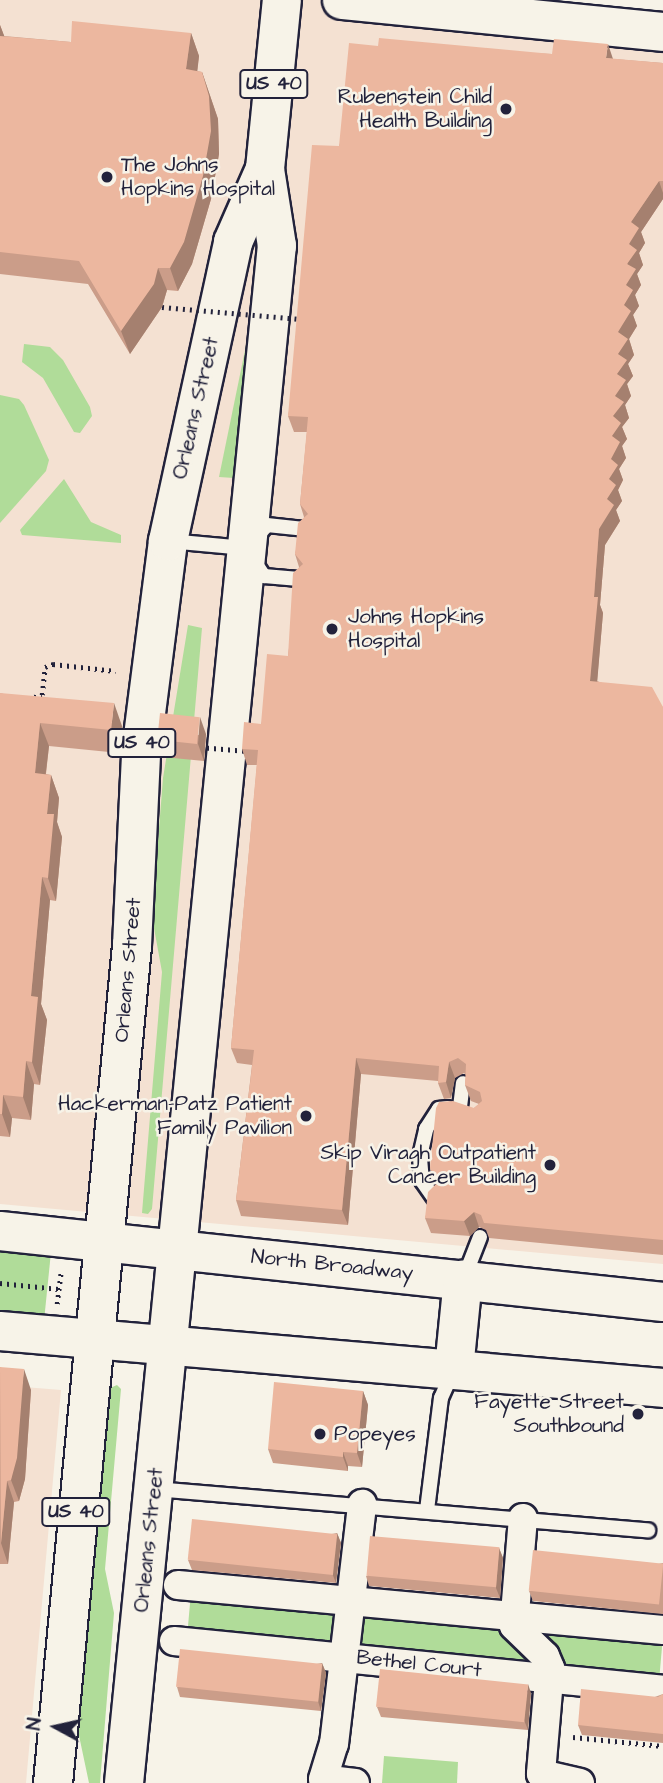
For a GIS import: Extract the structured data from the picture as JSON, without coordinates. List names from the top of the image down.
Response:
{
  "streets": {
    "main road": ["US 40", "Orleans Street", "North Broadway"],
    "street": ["Bethel Court"]
  },
  "crossings": [
    ["Orleans Street", "North Broadway"]
  ],
  "places": [
    "Rubenstein Child Health Building",
    "The Johns Hopkins Hospital",
    "Johns Hopkins Hospital",
    "Hackerman-Patz Patient Family Pavilion",
    "Skip Viragh Outpatient Cancer Building",
    "Fayette Street Southbound",
    "Popeyes"
  ],
  "north": "left"
}
